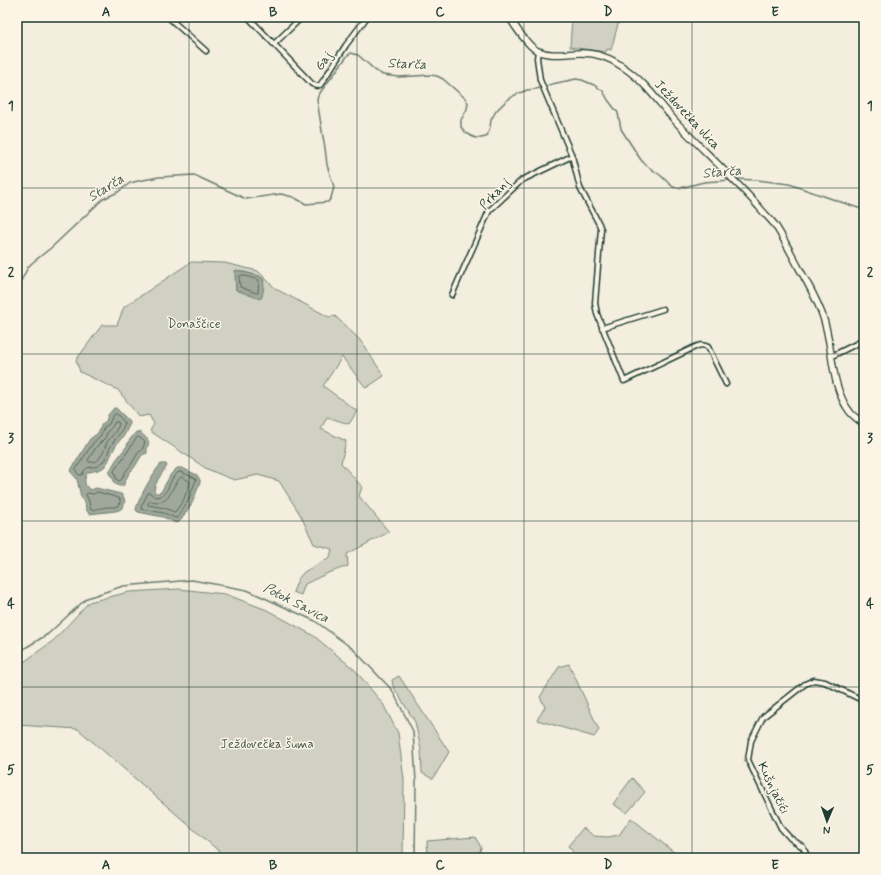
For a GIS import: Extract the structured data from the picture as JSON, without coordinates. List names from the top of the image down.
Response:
{
  "streets": {
    "main road": ["Ježdovečka ulica"],
    "street": ["Gaj", "Prkanj", "Kušnjačići"]
  },
  "water": ["Starča", "Potok Savica"],
  "parks": ["Donaščice", "Ježdovečka šuma"],
  "north": "bottom",
  "grid": {
    "columns": [
      "A",
      "B",
      "C",
      "D",
      "E"
    ],
    "rows": [
      "1",
      "2",
      "3",
      "4",
      "5"
    ]
  }
}
